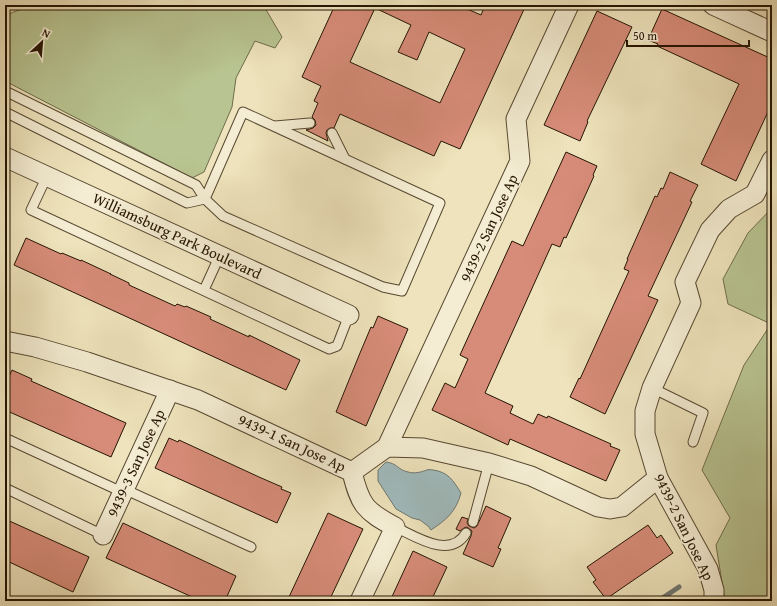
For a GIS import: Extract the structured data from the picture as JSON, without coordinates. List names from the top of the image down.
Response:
{
  "streets": {
    "street": [
      "9439-2 San Jose Ap",
      "Williamsburg Park Boulevard",
      "9439-1 San Jose Ap",
      "9439-3 San Jose Ap"
    ]
  },
  "crossings": [
    ["9439-2 San Jose Ap", "9439-1 San Jose Ap"],
    ["9439-1 San Jose Ap", "9439-3 San Jose Ap"]
  ],
  "scale_bar": "50 m",
  "north": "top right"
}
